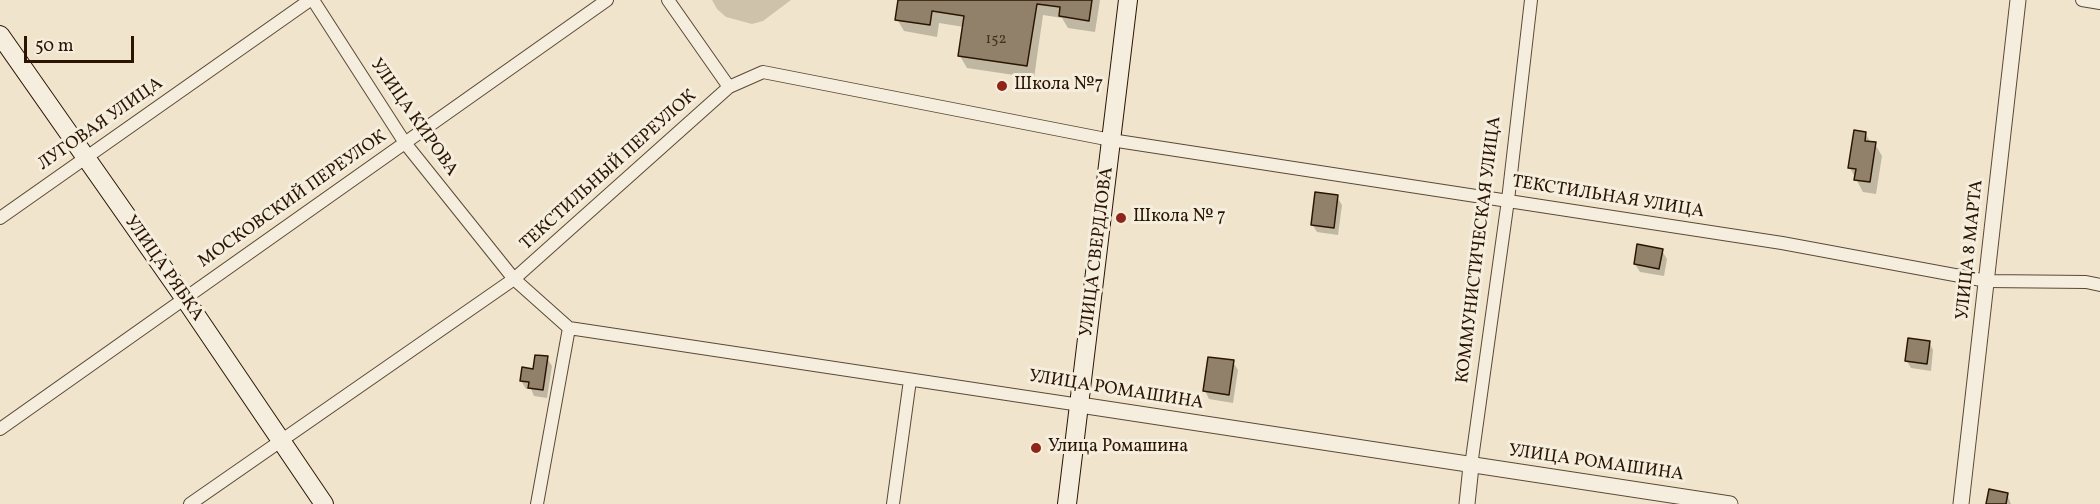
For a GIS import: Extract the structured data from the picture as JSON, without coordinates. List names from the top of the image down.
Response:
{
  "streets": {
    "main road": ["УЛИЦА СВЕРДЛОВА", "УЛИЦА РЯБКА"],
    "street": [
      "УЛИЦА КИРОВА",
      "ЛУГОВАЯ УЛИЦА",
      "ТЕКСТИЛЬНЫЙ ПЕРЕУЛОК",
      "ТЕКСТИЛЬНАЯ УЛИЦА",
      "МОСКОВСКИЙ ПЕРЕУЛОК",
      "КОММУНИСТИЧЕСКАЯ УЛИЦА",
      "УЛИЦА 8 МАРТА",
      "УЛИЦА РОМАШИНА"
    ]
  },
  "crossings": [
    ["УЛИЦА КИРОВА", "ЛУГОВАЯ УЛИЦА"],
    ["УЛИЦА КИРОВА", "ТЕКСТИЛЬНЫЙ ПЕРЕУЛОК"],
    ["УЛИЦА КИРОВА", "МОСКОВСКИЙ ПЕРЕУЛОК"],
    ["ЛУГОВАЯ УЛИЦА", "УЛИЦА РЯБКА"],
    ["ТЕКСТИЛЬНЫЙ ПЕРЕУЛОК", "ТЕКСТИЛЬНАЯ УЛИЦА"],
    ["ТЕКСТИЛЬНЫЙ ПЕРЕУЛОК", "УЛИЦА СВЕРДЛОВА"],
    ["ТЕКСТИЛЬНЫЙ ПЕРЕУЛОК", "УЛИЦА РЯБКА"],
    ["ТЕКСТИЛЬНАЯ УЛИЦА", "КОММУНИСТИЧЕСКАЯ УЛИЦА"],
    ["ТЕКСТИЛЬНАЯ УЛИЦА", "УЛИЦА 8 МАРТА"],
    ["ТЕКСТИЛЬНАЯ УЛИЦА", "УЛИЦА СВЕРДЛОВА"],
    ["МОСКОВСКИЙ ПЕРЕУЛОК", "УЛИЦА РЯБКА"],
    ["КОММУНИСТИЧЕСКАЯ УЛИЦА", "УЛИЦА РОМАШИНА"],
    ["УЛИЦА СВЕРДЛОВА", "УЛИЦА РОМАШИНА"]
  ],
  "places": ["Школа №7", "Школа № 7", "Улица Ромашина"],
  "house_numbers": ["152"],
  "scale_bar": "50 m"
}
